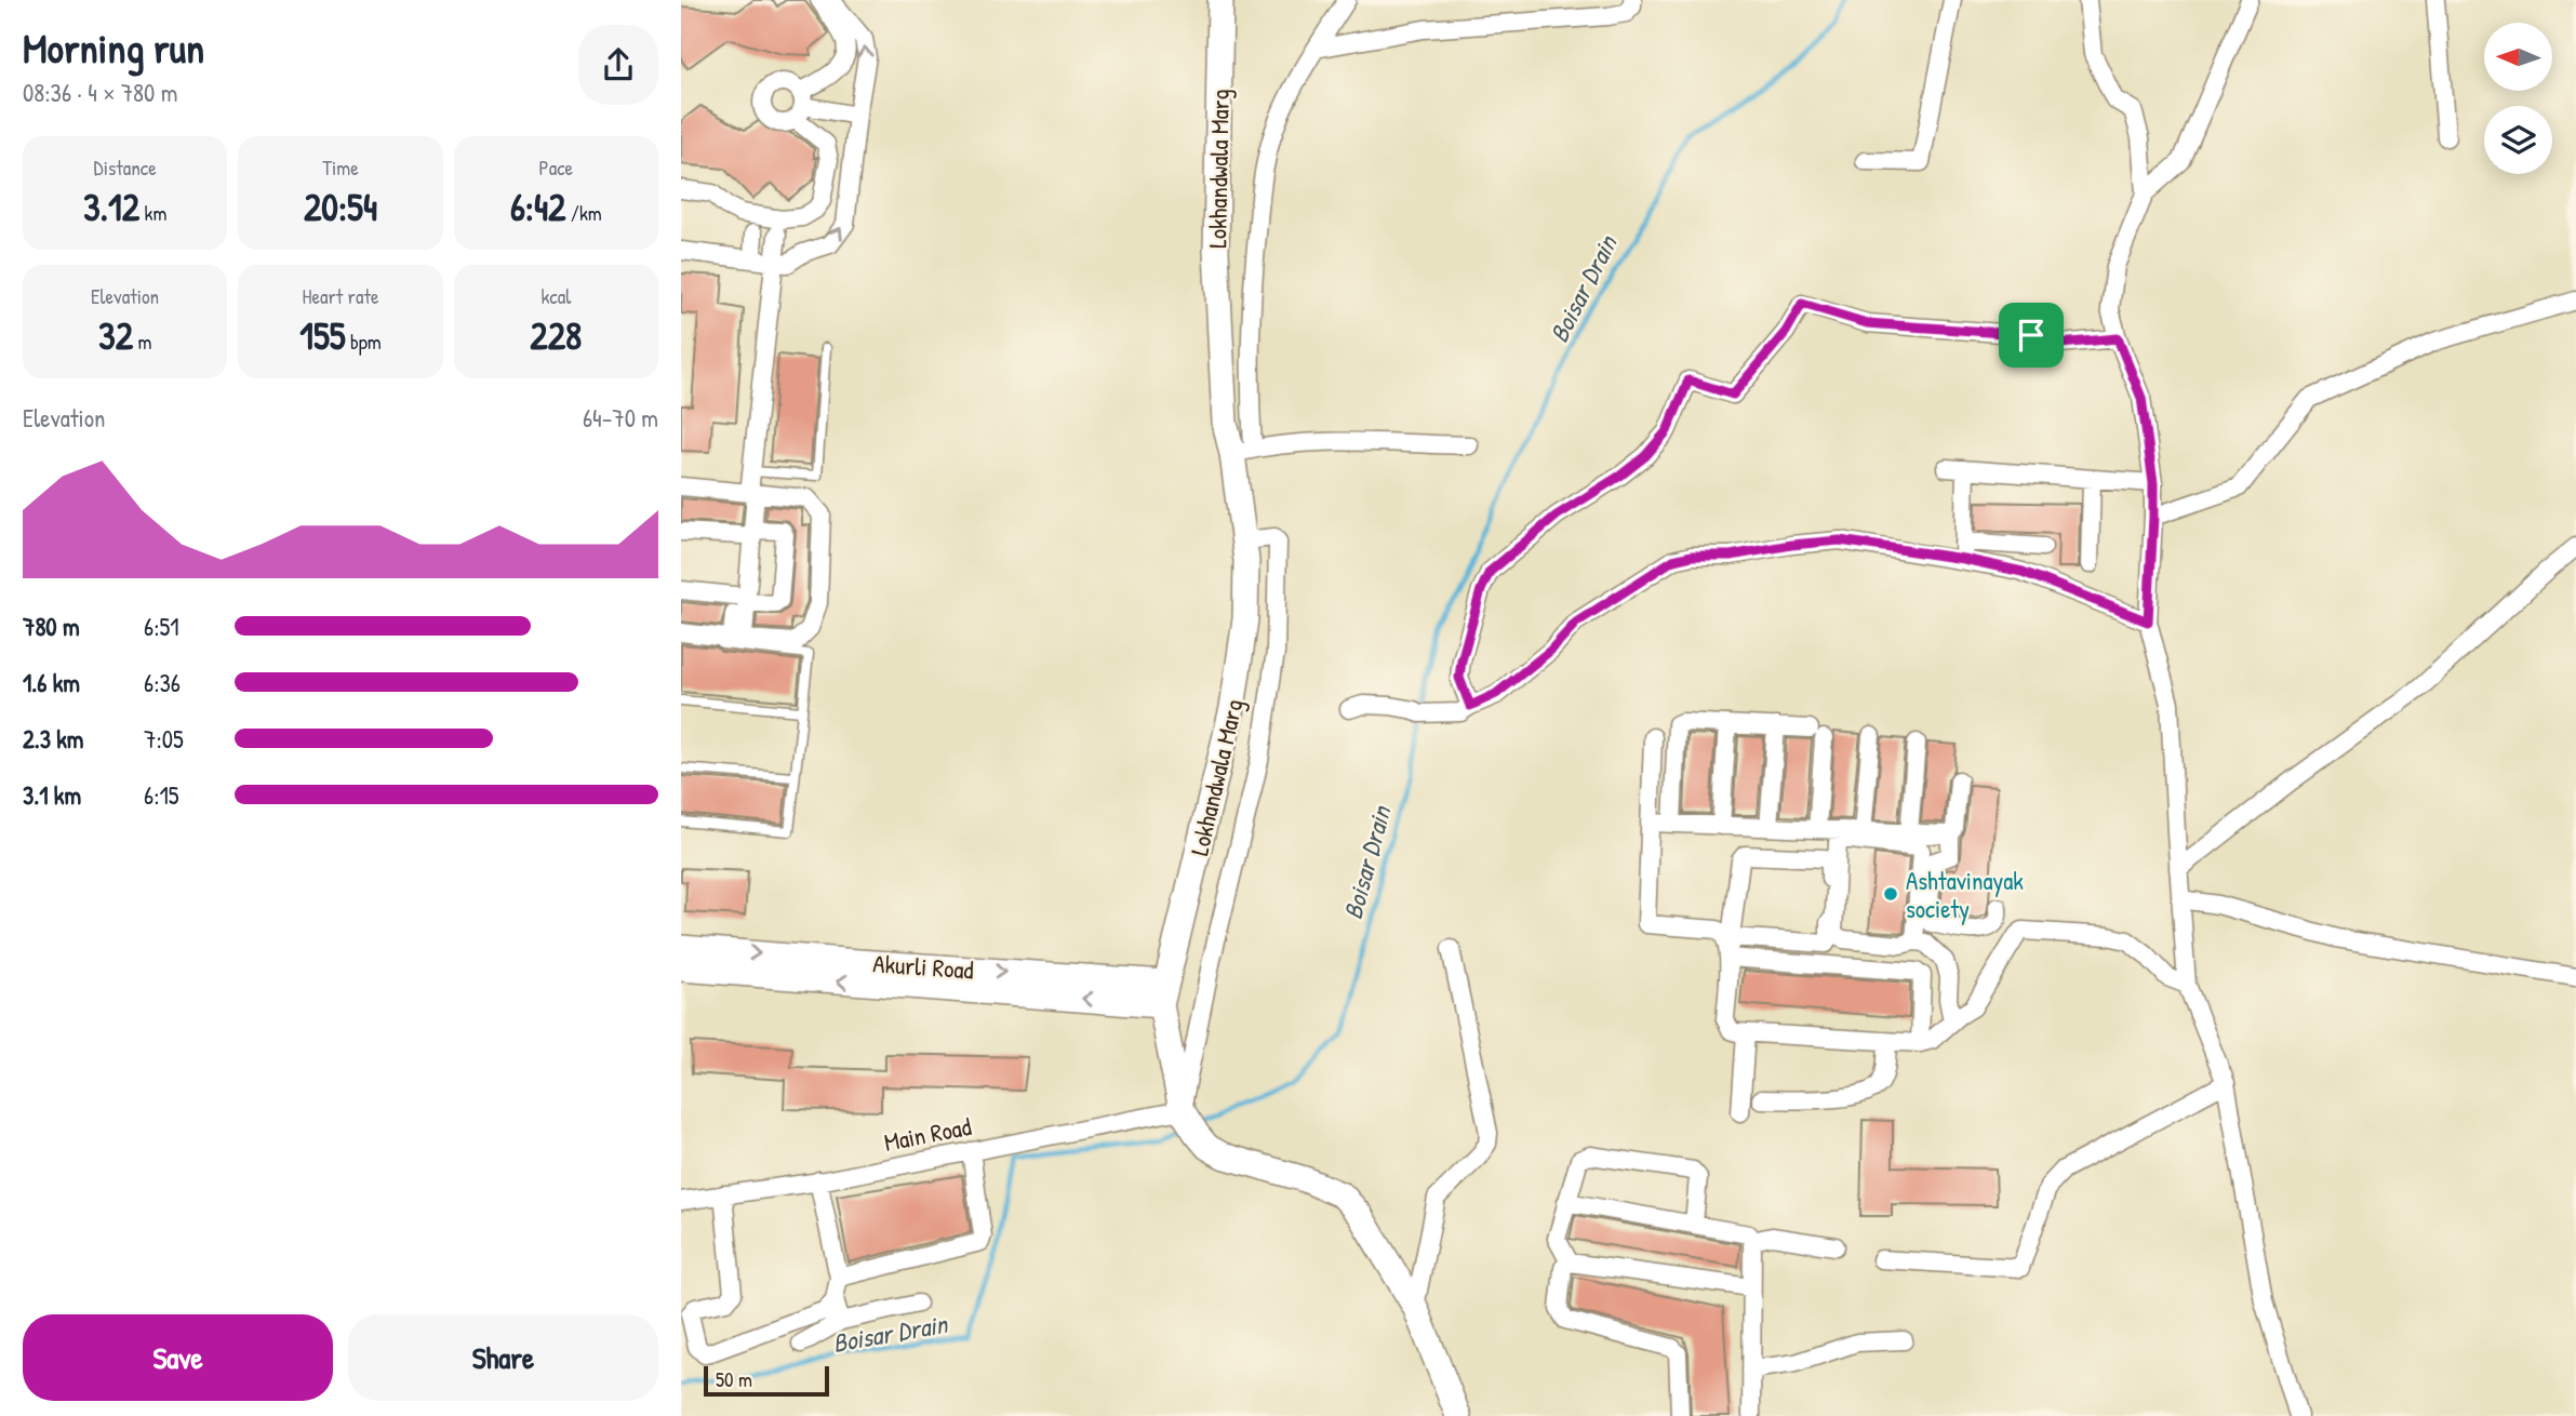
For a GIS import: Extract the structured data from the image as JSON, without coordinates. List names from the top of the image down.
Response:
{
  "streets": {
    "street": ["Lokhandwala Marg", "Akurli Road", "Main Road"]
  },
  "crossings": [
    ["Lokhandwala Marg", "Akurli Road"],
    ["Lokhandwala Marg", "Main Road"]
  ],
  "water": ["Boisar Drain"],
  "places": ["Ashtavinayak society"],
  "scale_bar": "50 m",
  "north": "left",
  "page": {
    "heading": ["Morning run", "08:36 · 4 × 780 m"],
    "stats": [
      ["Distance", "3.12 km"],
      ["Time", "20:54"],
      ["Pace", "6:42 /km"],
      ["Elevation", "32 m"],
      ["Heart rate", "155 bpm"],
      ["kcal", "228"]
    ],
    "chart": ["Elevation", "64–70 m"],
    "list": [
      {
        "name": "780 m",
        "note": "6:51"
      },
      {
        "name": "1.6 km",
        "note": "6:36"
      },
      {
        "name": "2.3 km",
        "note": "7:05"
      },
      {
        "name": "3.1 km",
        "note": "6:15"
      }
    ],
    "buttons": ["Save", "Share"],
    "scale": "50 m"
  }
}
